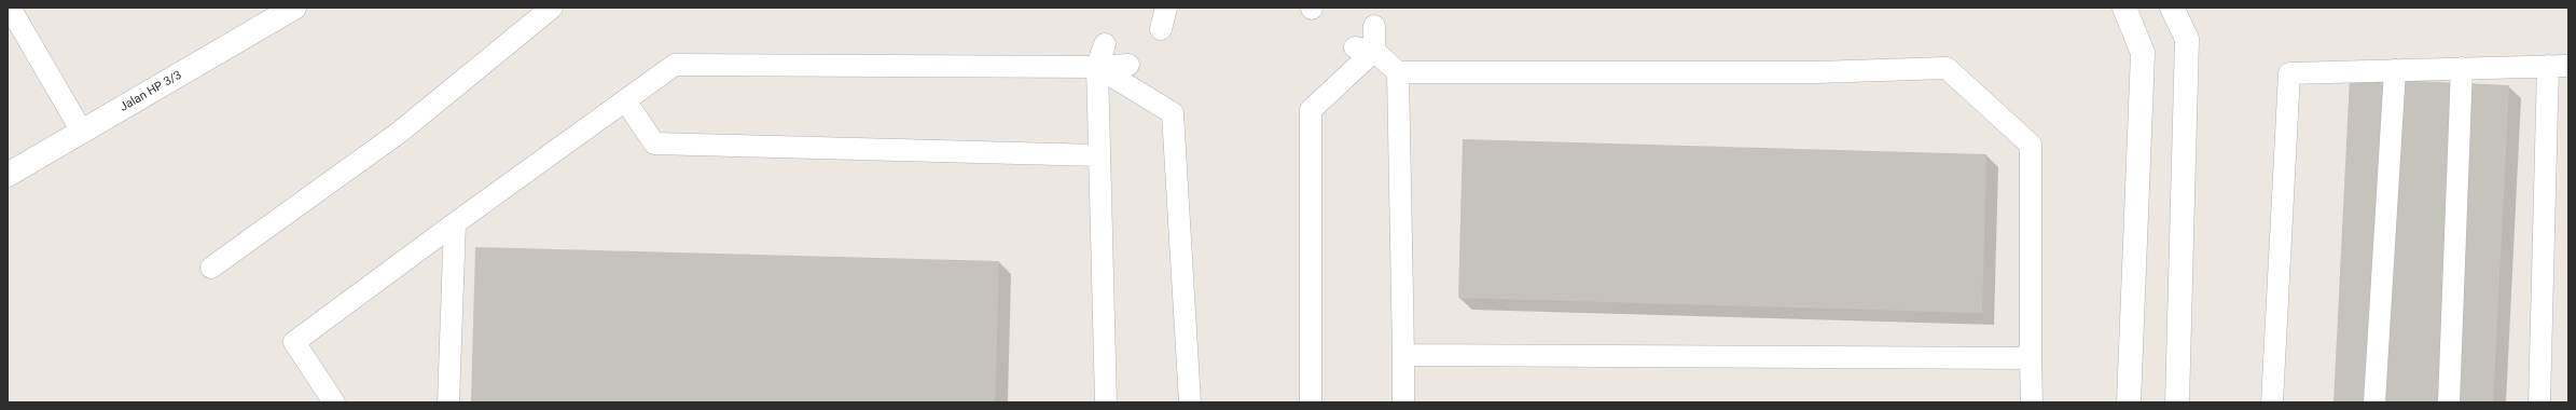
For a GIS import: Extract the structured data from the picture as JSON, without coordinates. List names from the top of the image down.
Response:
{
  "streets": {
    "street": ["Jalan HP 3/3"]
  }
}
